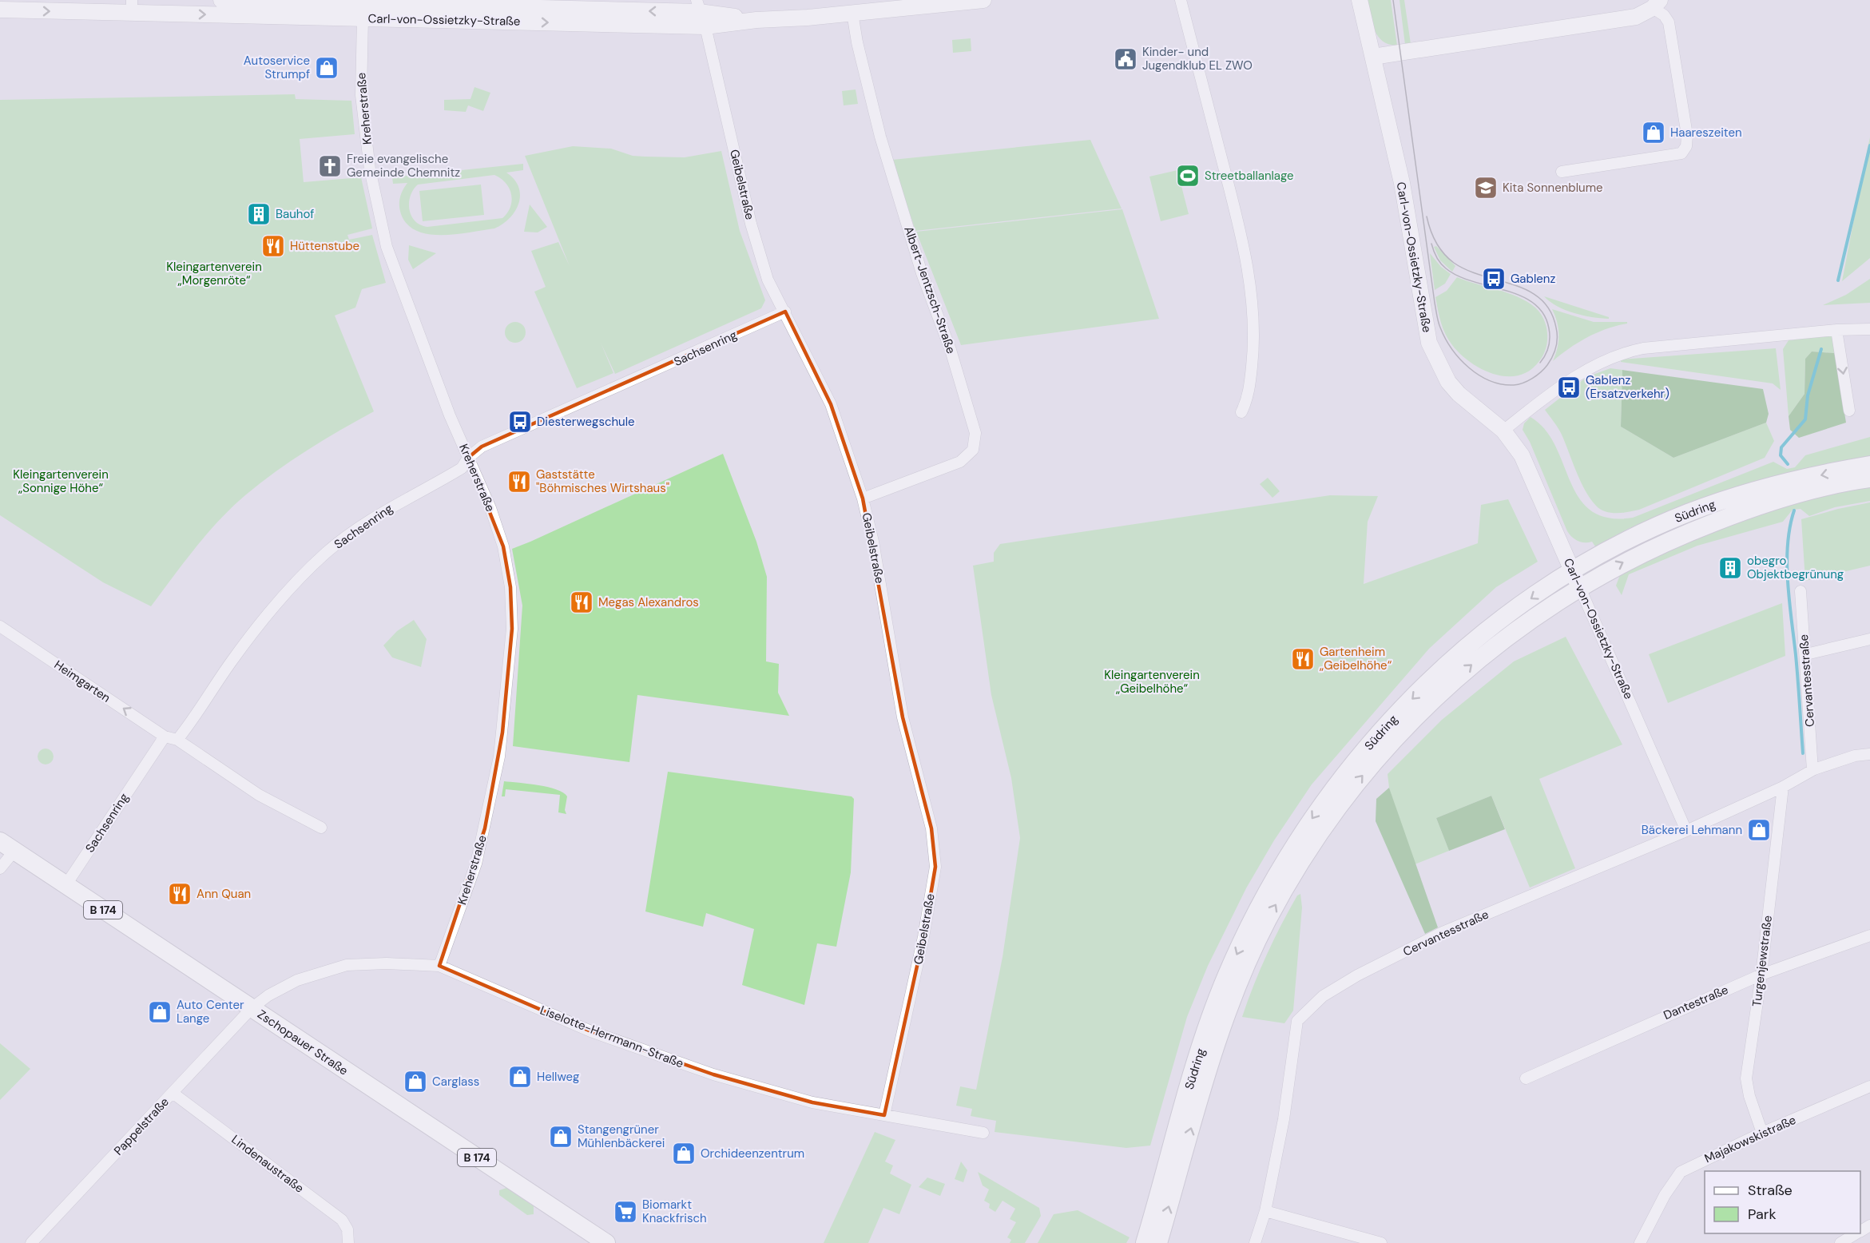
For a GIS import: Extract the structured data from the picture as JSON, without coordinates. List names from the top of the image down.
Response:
{
  "streets": {
    "main road": ["Südring", "B 174", "Zschopauer Straße"],
    "street": [
      "Carl-von-Ossietzky-Straße",
      "Kreherstraße",
      "Geibelstraße",
      "Albert-Jentzsch-Straße",
      "Sachsenring",
      "Cervantesstraße",
      "Heimgarten",
      "Turgenjewstraße",
      "Dantestraße",
      "Liselotte-Herrmann-Straße",
      "Pappelstraße",
      "Majakowskistraße",
      "Lindenaustraße"
    ]
  },
  "crossings": [
    ["Carl-von-Ossietzky-Straße", "Kreherstraße"],
    ["Carl-von-Ossietzky-Straße", "Geibelstraße"],
    ["Carl-von-Ossietzky-Straße", "Albert-Jentzsch-Straße"],
    ["Carl-von-Ossietzky-Straße", "Südring"],
    ["Carl-von-Ossietzky-Straße", "Cervantesstraße"],
    ["Kreherstraße", "Sachsenring"],
    ["Kreherstraße", "Liselotte-Herrmann-Straße"],
    ["Geibelstraße", "Albert-Jentzsch-Straße"],
    ["Geibelstraße", "Sachsenring"],
    ["Geibelstraße", "Liselotte-Herrmann-Straße"],
    ["Sachsenring", "Heimgarten"],
    ["Sachsenring", "Zschopauer Straße"],
    ["Cervantesstraße", "Turgenjewstraße"],
    ["Turgenjewstraße", "Dantestraße"],
    ["Turgenjewstraße", "Majakowskistraße"],
    ["Liselotte-Herrmann-Straße", "Zschopauer Straße"],
    ["Liselotte-Herrmann-Straße", "Pappelstraße"],
    ["Zschopauer Straße", "Pappelstraße"],
    ["Pappelstraße", "Lindenaustraße"]
  ],
  "one_way": ["Heimgarten"],
  "parks": ["Kleingartenverein „Morgenröte“", "Kleingartenverein „Sonnige Höhe“", "Kleingartenverein „Geibelhöhe“"],
  "places": {
    "public building": ["Kinder- und Jugendklub EL ZWO"],
    "shop": [
      "Autoservice Strumpf",
      "Haareszeiten",
      "Bäckerei Lehmann",
      "Auto Center Lange",
      "Hellweg",
      "Carglass",
      "Stangengrüner Mühlenbäckerei",
      "Orchideenzentrum"
    ],
    "church": ["Freie evangelische Gemeinde Chemnitz"],
    "sports": ["Streetballanlage"],
    "school or university": ["Kita Sonnenblume"],
    "building": ["Bauhof", "obegro Objektbegrünung"],
    "restaurant": [
      "Hüttenstube",
      "Gaststätte \"Böhmisches Wirtshaus\"",
      "Megas Alexandros",
      "Gartenheim „Geibelhöhe“",
      "Ann Quan"
    ],
    "bus stop": ["Gablenz", "Gablenz (Ersatzverkehr)", "Diesterwegschule"],
    "supermarket": ["Biomarkt Knackfrisch"]
  },
  "legend": ["Straße", "Park"]
}
